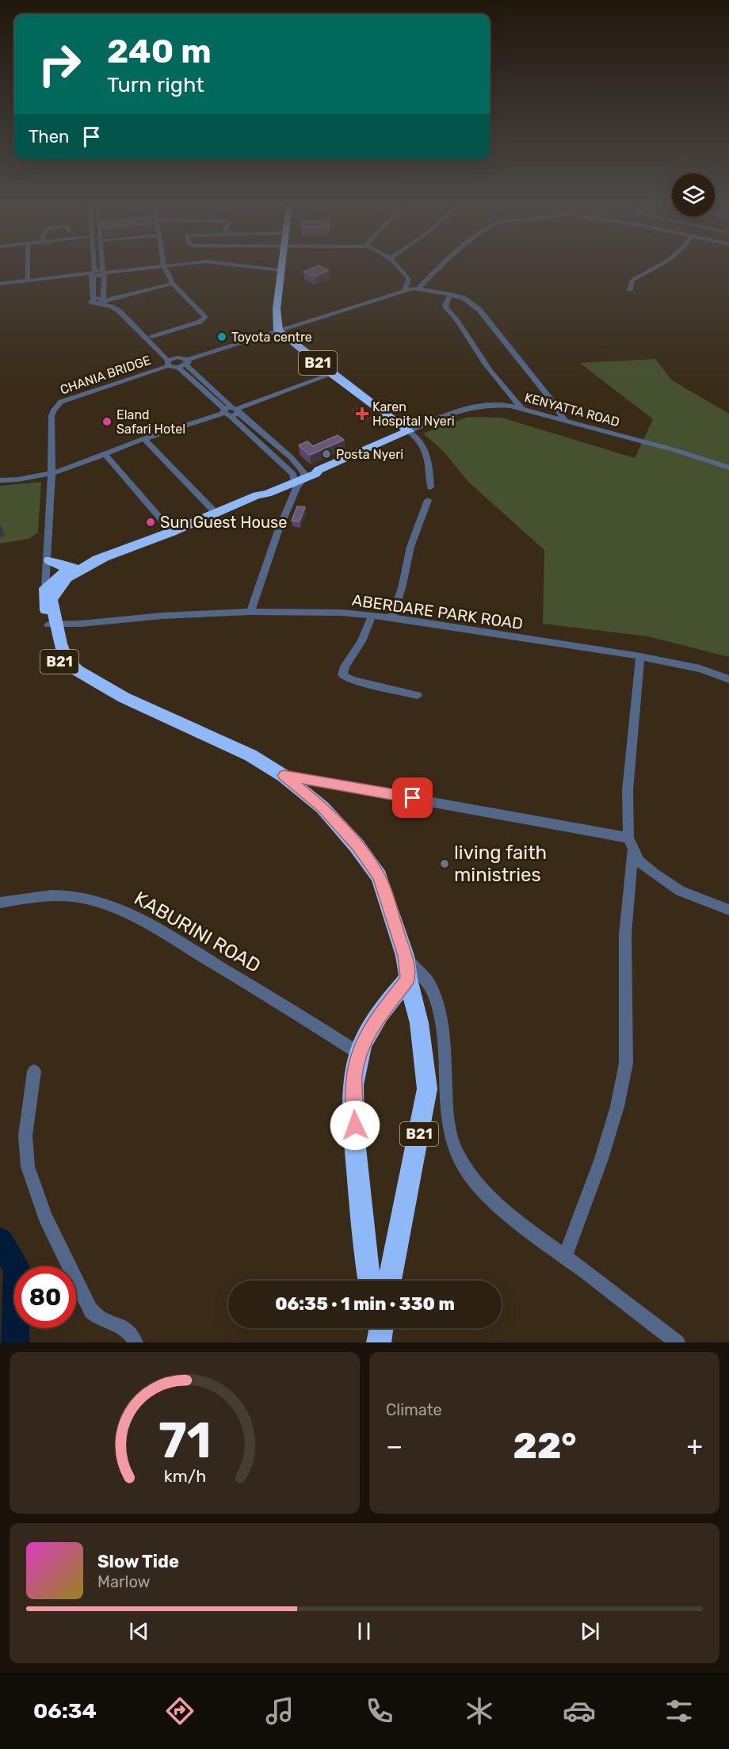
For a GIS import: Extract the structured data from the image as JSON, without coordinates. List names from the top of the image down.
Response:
{
  "streets": {
    "highway": ["B21"],
    "street": [
      "CHANIA BRIDGE",
      "KENYATTA ROAD",
      "ABERDARE PARK ROAD",
      "KABURINI ROAD"
    ]
  },
  "crossings": [
    ["B21", "CHANIA BRIDGE"],
    ["B21", "KENYATTA ROAD"],
    ["B21", "ABERDARE PARK ROAD"]
  ],
  "places": {
    "other": [
      "Toyota centre",
      "Eland Safari Hotel",
      "Posta Nyeri",
      "Sun Guest House",
      "living faith ministries"
    ],
    "health": ["Karen Hospital Nyeri"]
  },
  "page": {
    "turn": ["240 m", "Turn right"],
    "then": "Then",
    "limit": "80",
    "trip": "06:35 · 1 min · 330 m",
    "tile": "Climate",
    "heat": ["−", "22°", "+"],
    "song": ["Slow Tide", "Marlow"],
    "tabs": "06:34",
    "gauge": ["71", "km/h"]
  }
}
